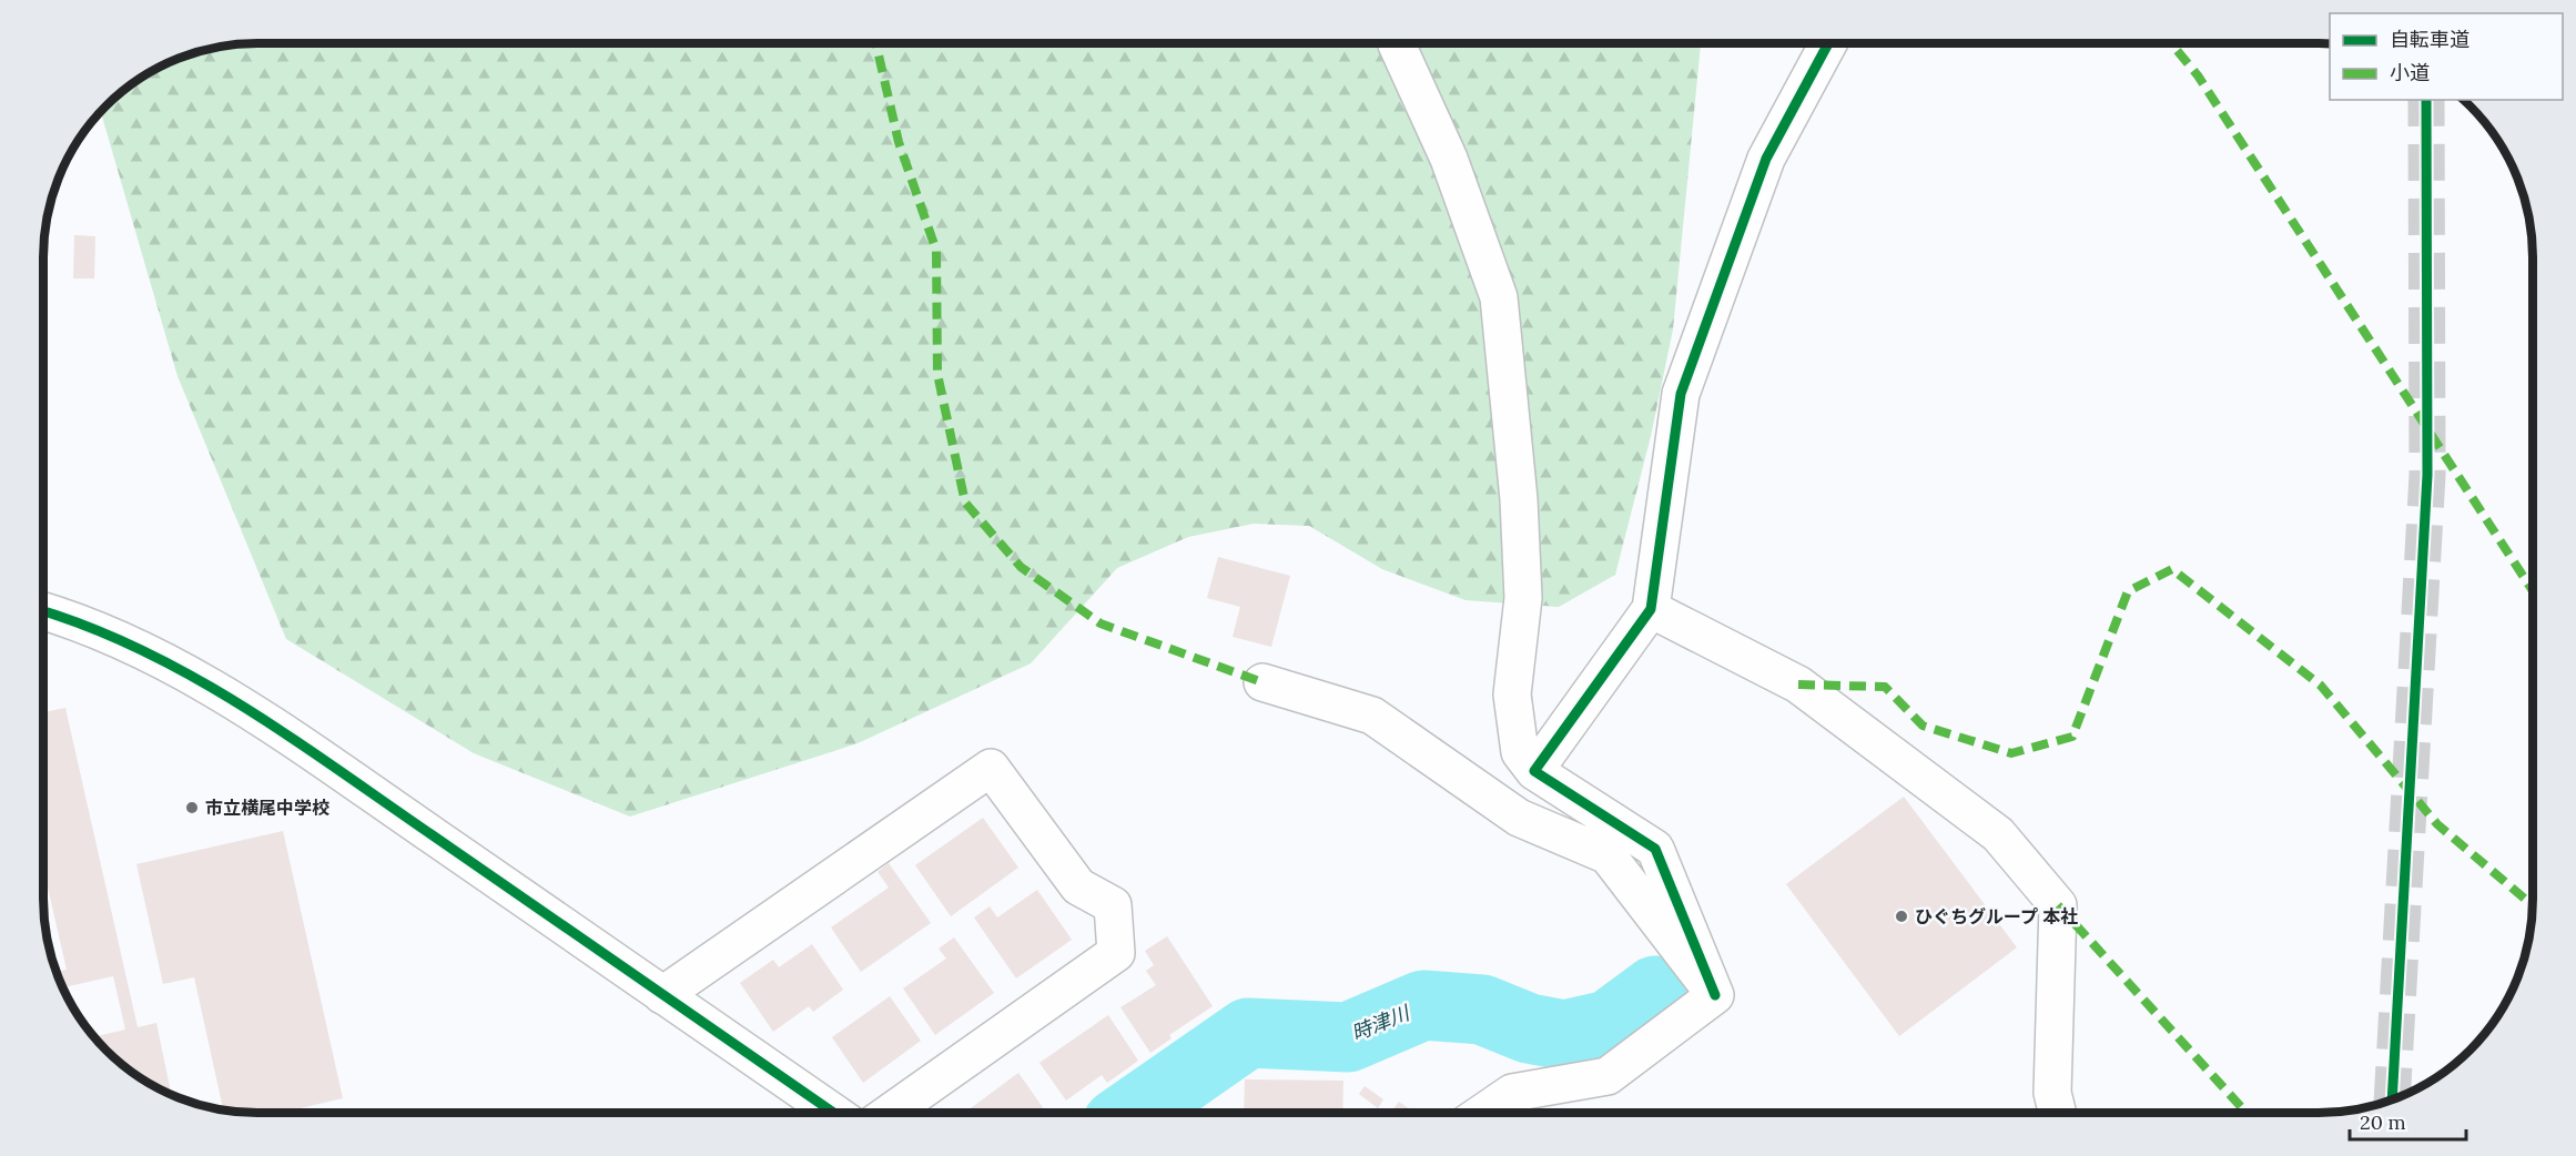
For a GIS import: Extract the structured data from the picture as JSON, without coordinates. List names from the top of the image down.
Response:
{
  "water": ["時津川"],
  "places": ["市立横尾中学校", "ひぐちグループ 本社"],
  "legend": ["自転車道", "小道"],
  "scale_bar": "20 m"
}
